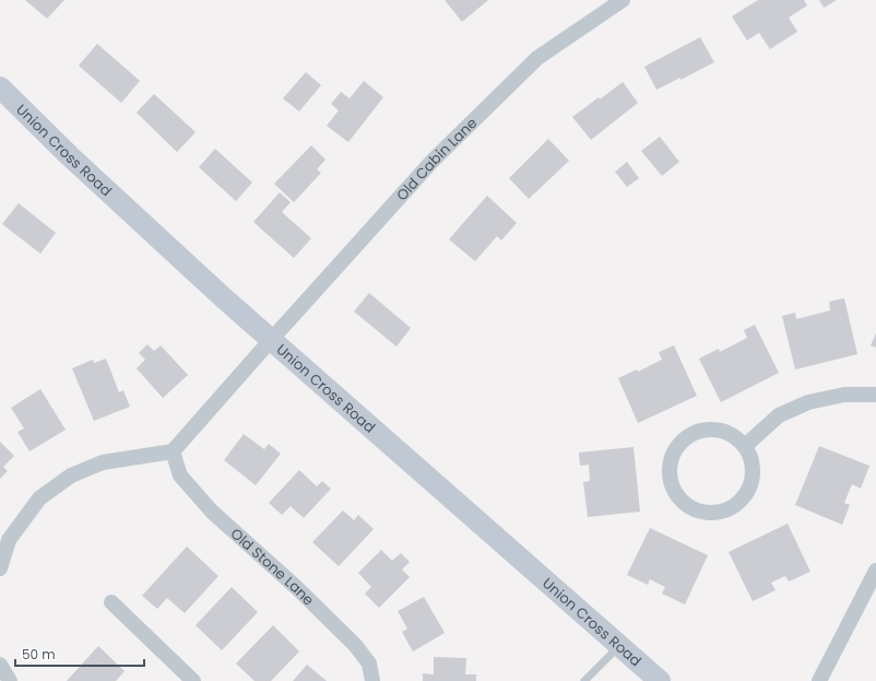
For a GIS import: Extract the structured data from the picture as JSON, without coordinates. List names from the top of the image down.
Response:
{
  "streets": {
    "main road": ["Union Cross Road"],
    "street": ["Old Cabin Lane", "Old Stone Lane"]
  },
  "crossings": [
    ["Union Cross Road", "Old Cabin Lane"]
  ],
  "scale_bar": "50 m"
}
